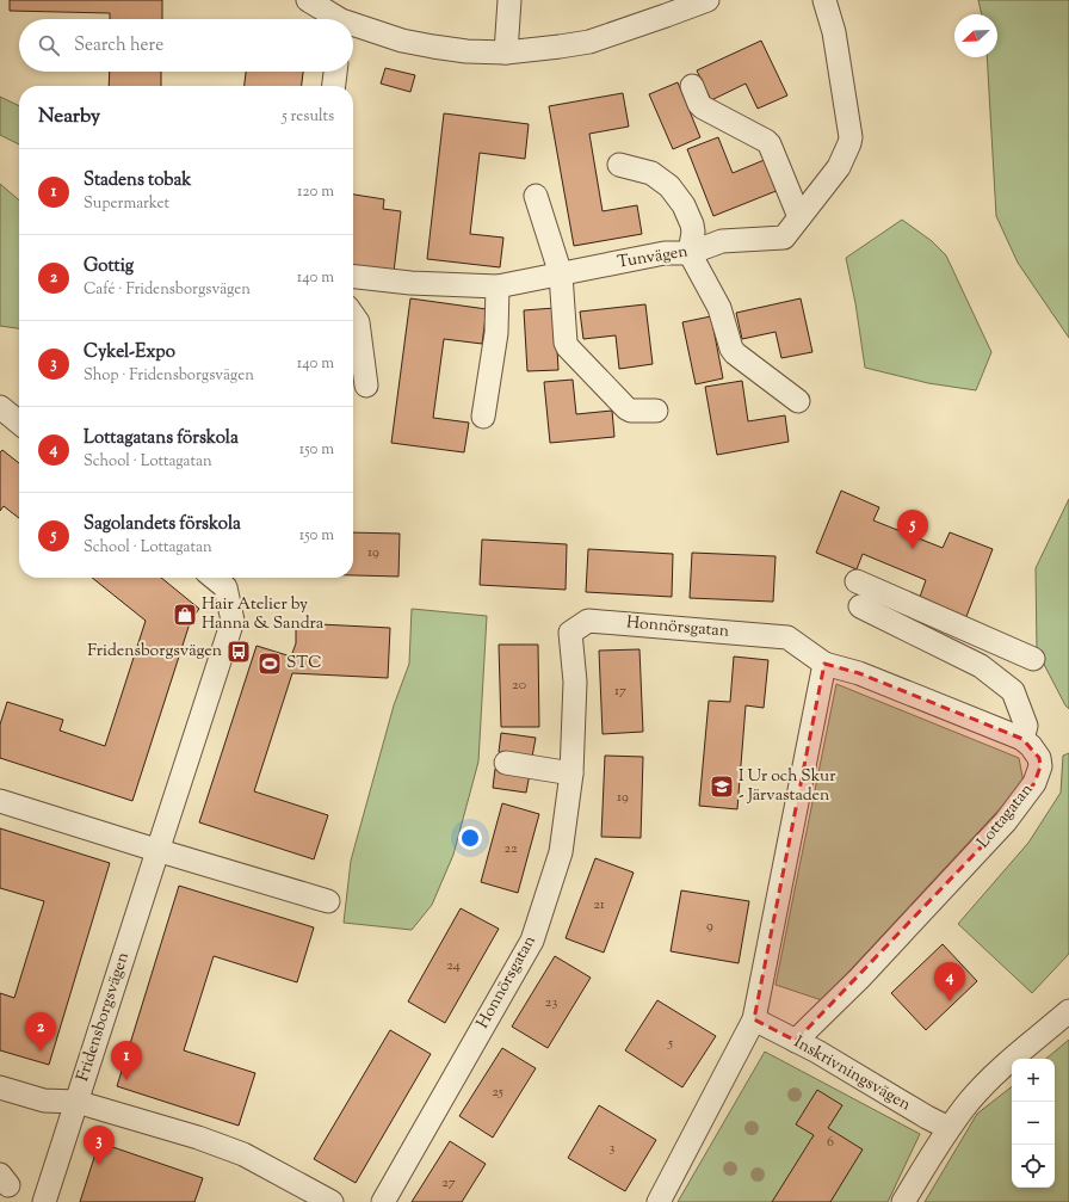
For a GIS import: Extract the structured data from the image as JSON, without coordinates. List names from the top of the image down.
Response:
{
  "streets": {
    "street": [
      "Tunvägen",
      "Honnörsgatan",
      "Lottagatan",
      "Fridensborgsvägen",
      "Inskrivningsvägen"
    ]
  },
  "crossings": [
    ["Honnörsgatan", "Lottagatan"],
    ["Lottagatan", "Inskrivningsvägen"]
  ],
  "places": {
    "shop": ["Hair Atelier by Hanna & Sandra"],
    "bus stop": ["Fridensborgsvägen"],
    "sports": ["STC"],
    "school or university": ["I Ur och Skur - Järvastaden"]
  },
  "house_numbers": [
    "19",
    "20",
    "17",
    "19",
    "22",
    "21",
    "9",
    "24",
    "23",
    "5",
    "25",
    "6",
    "3",
    "27"
  ],
  "north": "bottom left",
  "page": {
    "search": "Search here",
    "heading": ["Nearby", "5 results"],
    "list": [
      {
        "mark": "1",
        "name": "Stadens tobak",
        "note": "Supermarket",
        "value": "120 m"
      },
      {
        "mark": "2",
        "name": "Gottig",
        "note": "Café · Fridensborgsvägen",
        "value": "140 m"
      },
      {
        "mark": "3",
        "name": "Cykel-Expo",
        "note": "Shop · Fridensborgsvägen",
        "value": "140 m"
      },
      {
        "mark": "4",
        "name": "Lottagatans förskola",
        "note": "School · Lottagatan",
        "value": "150 m"
      },
      {
        "mark": "5",
        "name": "Sagolandets förskola",
        "note": "School · Lottagatan",
        "value": "150 m"
      }
    ],
    "pins": [
      "5",
      "4",
      "2",
      "1",
      "3"
    ],
    "map_buttons": ["+", "−"]
  }
}
